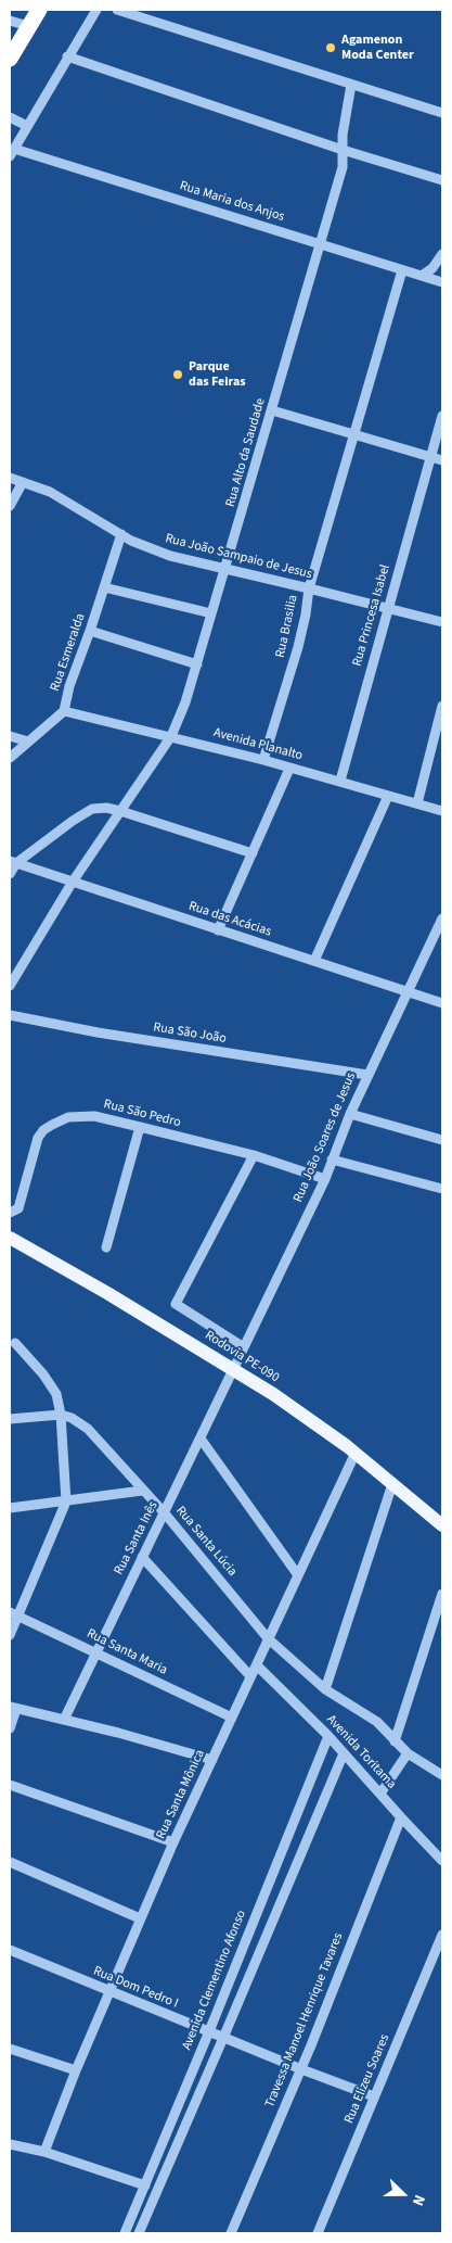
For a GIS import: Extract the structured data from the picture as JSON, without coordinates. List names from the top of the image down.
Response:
{
  "streets": {
    "main road": ["Rodovia PE-090"],
    "street": [
      "Rua Maria dos Anjos",
      "Rua Alto da Saudade",
      "Rua João Sampaio de Jesus",
      "Rua Princesa Isabel",
      "Rua Brasilia",
      "Rua Esmeralda",
      "Avenida Planalto",
      "Rua das Acácias",
      "Rua São João",
      "Rua São Pedro",
      "Rua João Soares de Jesus",
      "Rua Santa Inês",
      "Rua Santa Lúcia",
      "Rua Santa Maria",
      "Avenida Toritama",
      "Rua Santa Mônica",
      "Avenida Clementino Afonso",
      "Rua Dom Pedro I",
      "Travessa Manoel Henrique Tavares",
      "Rua Elizeu Soares"
    ]
  },
  "crossings": [
    ["Rua Maria dos Anjos", "Rua Alto da Saudade"],
    ["Rua Maria dos Anjos", "Rua Brasilia"],
    ["Rua Alto da Saudade", "Rua João Sampaio de Jesus"],
    ["Rua Alto da Saudade", "Avenida Planalto"],
    ["Rua Alto da Saudade", "Rua das Acácias"],
    ["Rua João Sampaio de Jesus", "Rua Princesa Isabel"],
    ["Rua João Sampaio de Jesus", "Rua Brasilia"],
    ["Rua João Sampaio de Jesus", "Rua Esmeralda"],
    ["Rua Princesa Isabel", "Avenida Planalto"],
    ["Rua Brasilia", "Avenida Planalto"],
    ["Rua Esmeralda", "Avenida Planalto"],
    ["Rua das Acácias", "Rua João Soares de Jesus"],
    ["Rua São João", "Rua João Soares de Jesus"],
    ["Rua São Pedro", "Rua João Soares de Jesus"],
    ["Rua João Soares de Jesus", "Rodovia PE-090"],
    ["Rua João Soares de Jesus", "Rua Santa Inês"],
    ["Rodovia PE-090", "Rua Santa Inês"],
    ["Rodovia PE-090", "Rua Santa Mônica"],
    ["Rua Santa Inês", "Rua Santa Lúcia"],
    ["Rua Santa Inês", "Rua Santa Maria"],
    ["Rua Santa Lúcia", "Avenida Toritama"],
    ["Rua Santa Lúcia", "Rua Santa Mônica"],
    ["Rua Santa Maria", "Rua Santa Mônica"],
    ["Avenida Toritama", "Rua Santa Mônica"],
    ["Avenida Toritama", "Avenida Clementino Afonso"],
    ["Avenida Toritama", "Travessa Manoel Henrique Tavares"],
    ["Rua Santa Mônica", "Rua Dom Pedro I"],
    ["Avenida Clementino Afonso", "Rua Dom Pedro I"],
    ["Rua Dom Pedro I", "Travessa Manoel Henrique Tavares"],
    ["Rua Dom Pedro I", "Rua Elizeu Soares"]
  ],
  "places": ["Agamenon Moda Center", "Parque das Feiras"],
  "north": "right"
}
